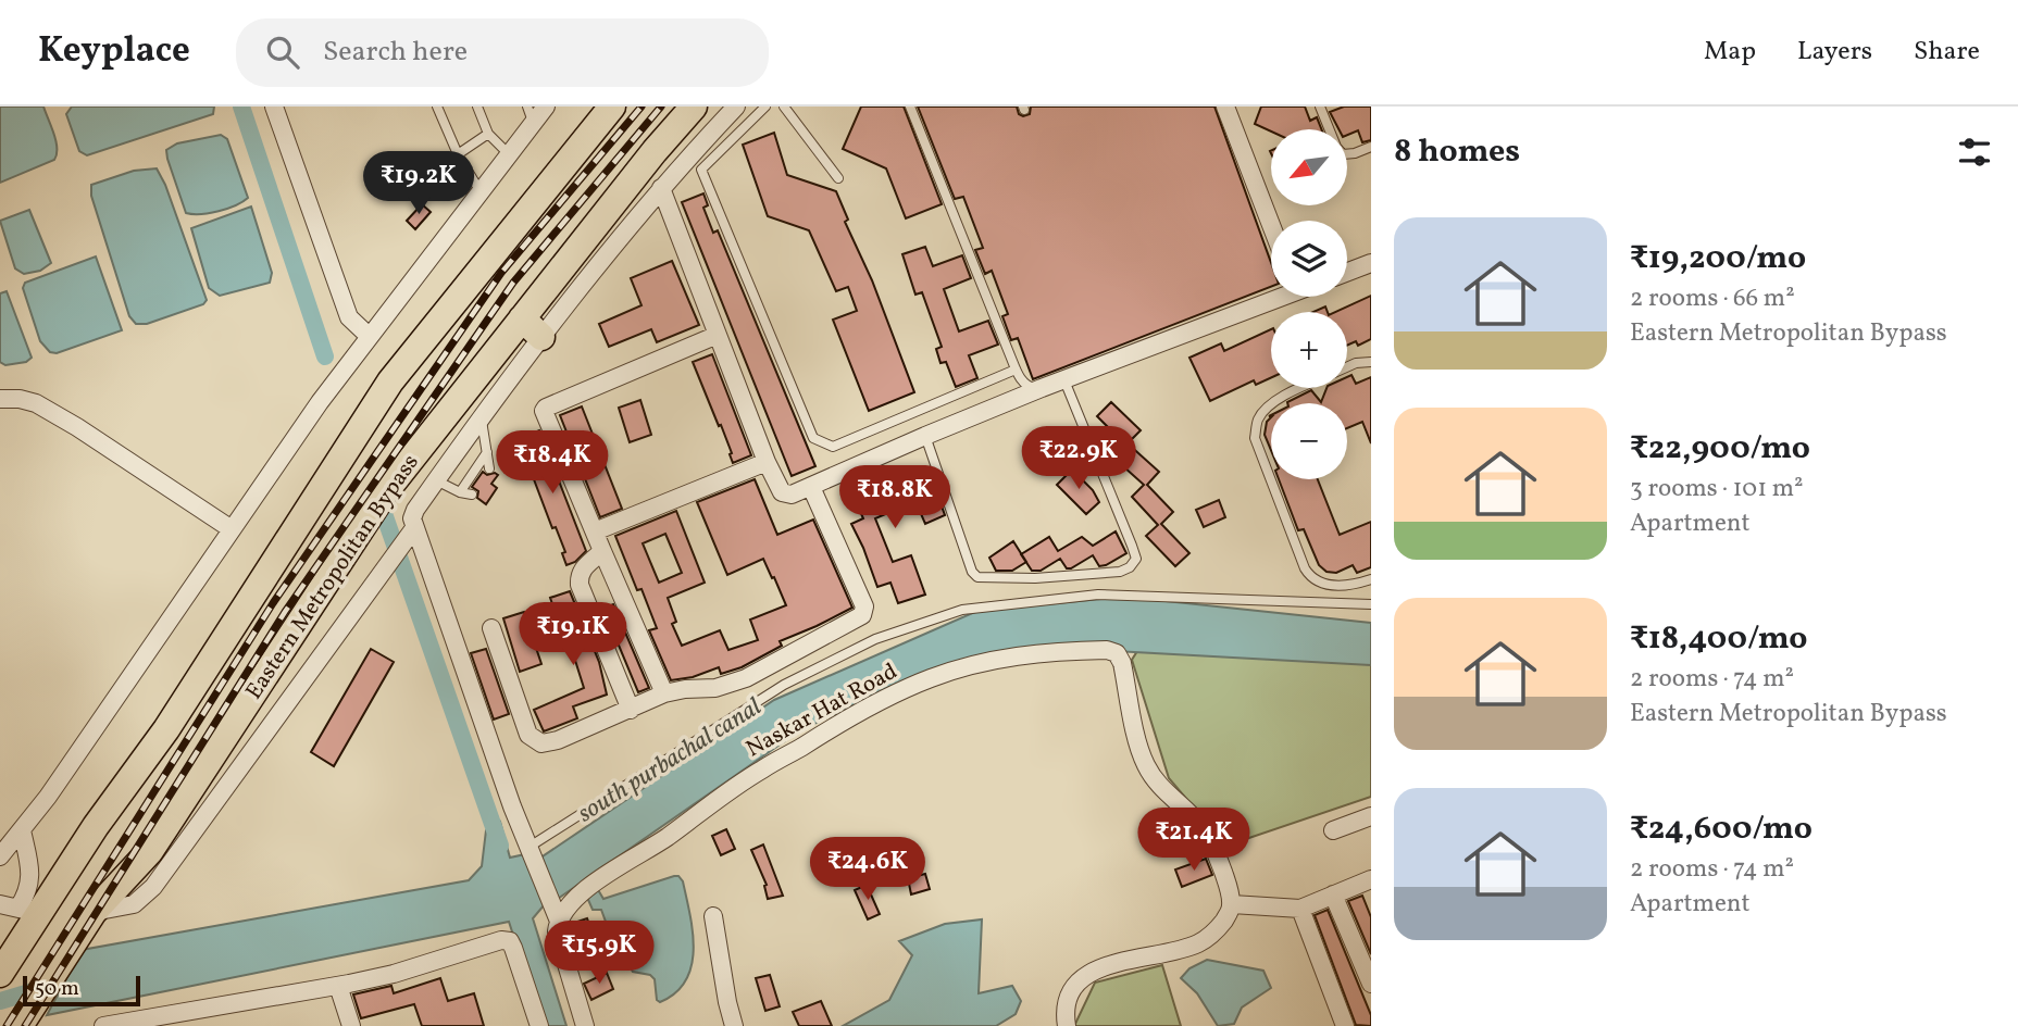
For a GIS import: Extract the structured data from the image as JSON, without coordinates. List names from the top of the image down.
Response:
{
  "streets": {
    "main road": ["Eastern Metropolitan Bypass"],
    "street": ["Naskar Hat Road"]
  },
  "water": ["south purbachal canal"],
  "scale_bar": "50 m",
  "north": "bottom left",
  "page": {
    "header": "Keyplace",
    "search": "Search here",
    "nav": ["Map", "Layers", "Share"],
    "heading": "8 homes",
    "map_buttons": ["+", "−"],
    "price": [
      "₹19.2K",
      "₹22.9K",
      "₹18.4K",
      "₹18.8K",
      "₹19.1K",
      "₹21.4K",
      "₹24.6K",
      "₹15.9K"
    ],
    "list": [
      {
        "name": "₹19,200/mo",
        "note": "2 rooms · 66 m² · Eastern Metropolitan Bypass"
      },
      {
        "name": "₹22,900/mo",
        "note": "3 rooms · 101 m² · Apartment"
      },
      {
        "name": "₹18,400/mo",
        "note": "2 rooms · 74 m² · Eastern Metropolitan Bypass"
      },
      {
        "name": "₹24,600/mo",
        "note": "2 rooms · 74 m² · Apartment"
      }
    ],
    "scale": "50 m"
  }
}
